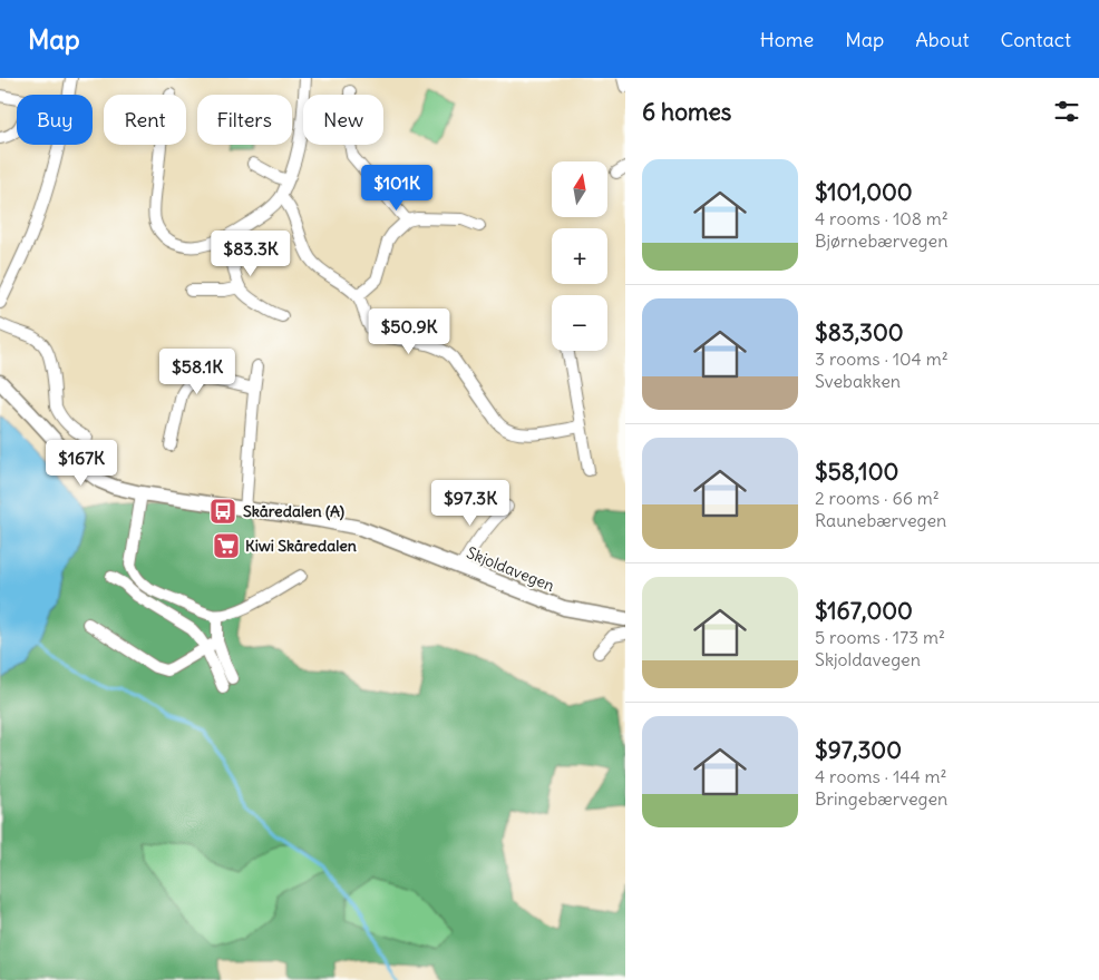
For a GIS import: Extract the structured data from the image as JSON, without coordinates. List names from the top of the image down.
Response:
{
  "streets": {
    "main road": ["Skjoldavegen"]
  },
  "places": {
    "bus stop": ["Skåredalen (A)"],
    "supermarket": ["Kiwi Skåredalen"]
  },
  "north": "top",
  "page": {
    "header": "Map",
    "nav": [
      "Home",
      "Map",
      "About",
      "Contact"
    ],
    "heading": "6 homes",
    "chip": [
      "Buy",
      "Rent",
      "Filters",
      "New"
    ],
    "list": [
      {
        "name": "$101,000",
        "note": "4 rooms · 108 m² · Bjørnebærvegen"
      },
      {
        "name": "$83,300",
        "note": "3 rooms · 104 m² · Svebakken"
      },
      {
        "name": "$58,100",
        "note": "2 rooms · 66 m² · Raunebærvegen"
      },
      {
        "name": "$167,000",
        "note": "5 rooms · 173 m² · Skjoldavegen"
      },
      {
        "name": "$97,300",
        "note": "4 rooms · 144 m² · Bringebærvegen"
      }
    ],
    "map_buttons": ["+", "−"],
    "price": [
      "$101K",
      "$83.3K",
      "$50.9K",
      "$58.1K",
      "$167K",
      "$97.3K"
    ]
  }
}
